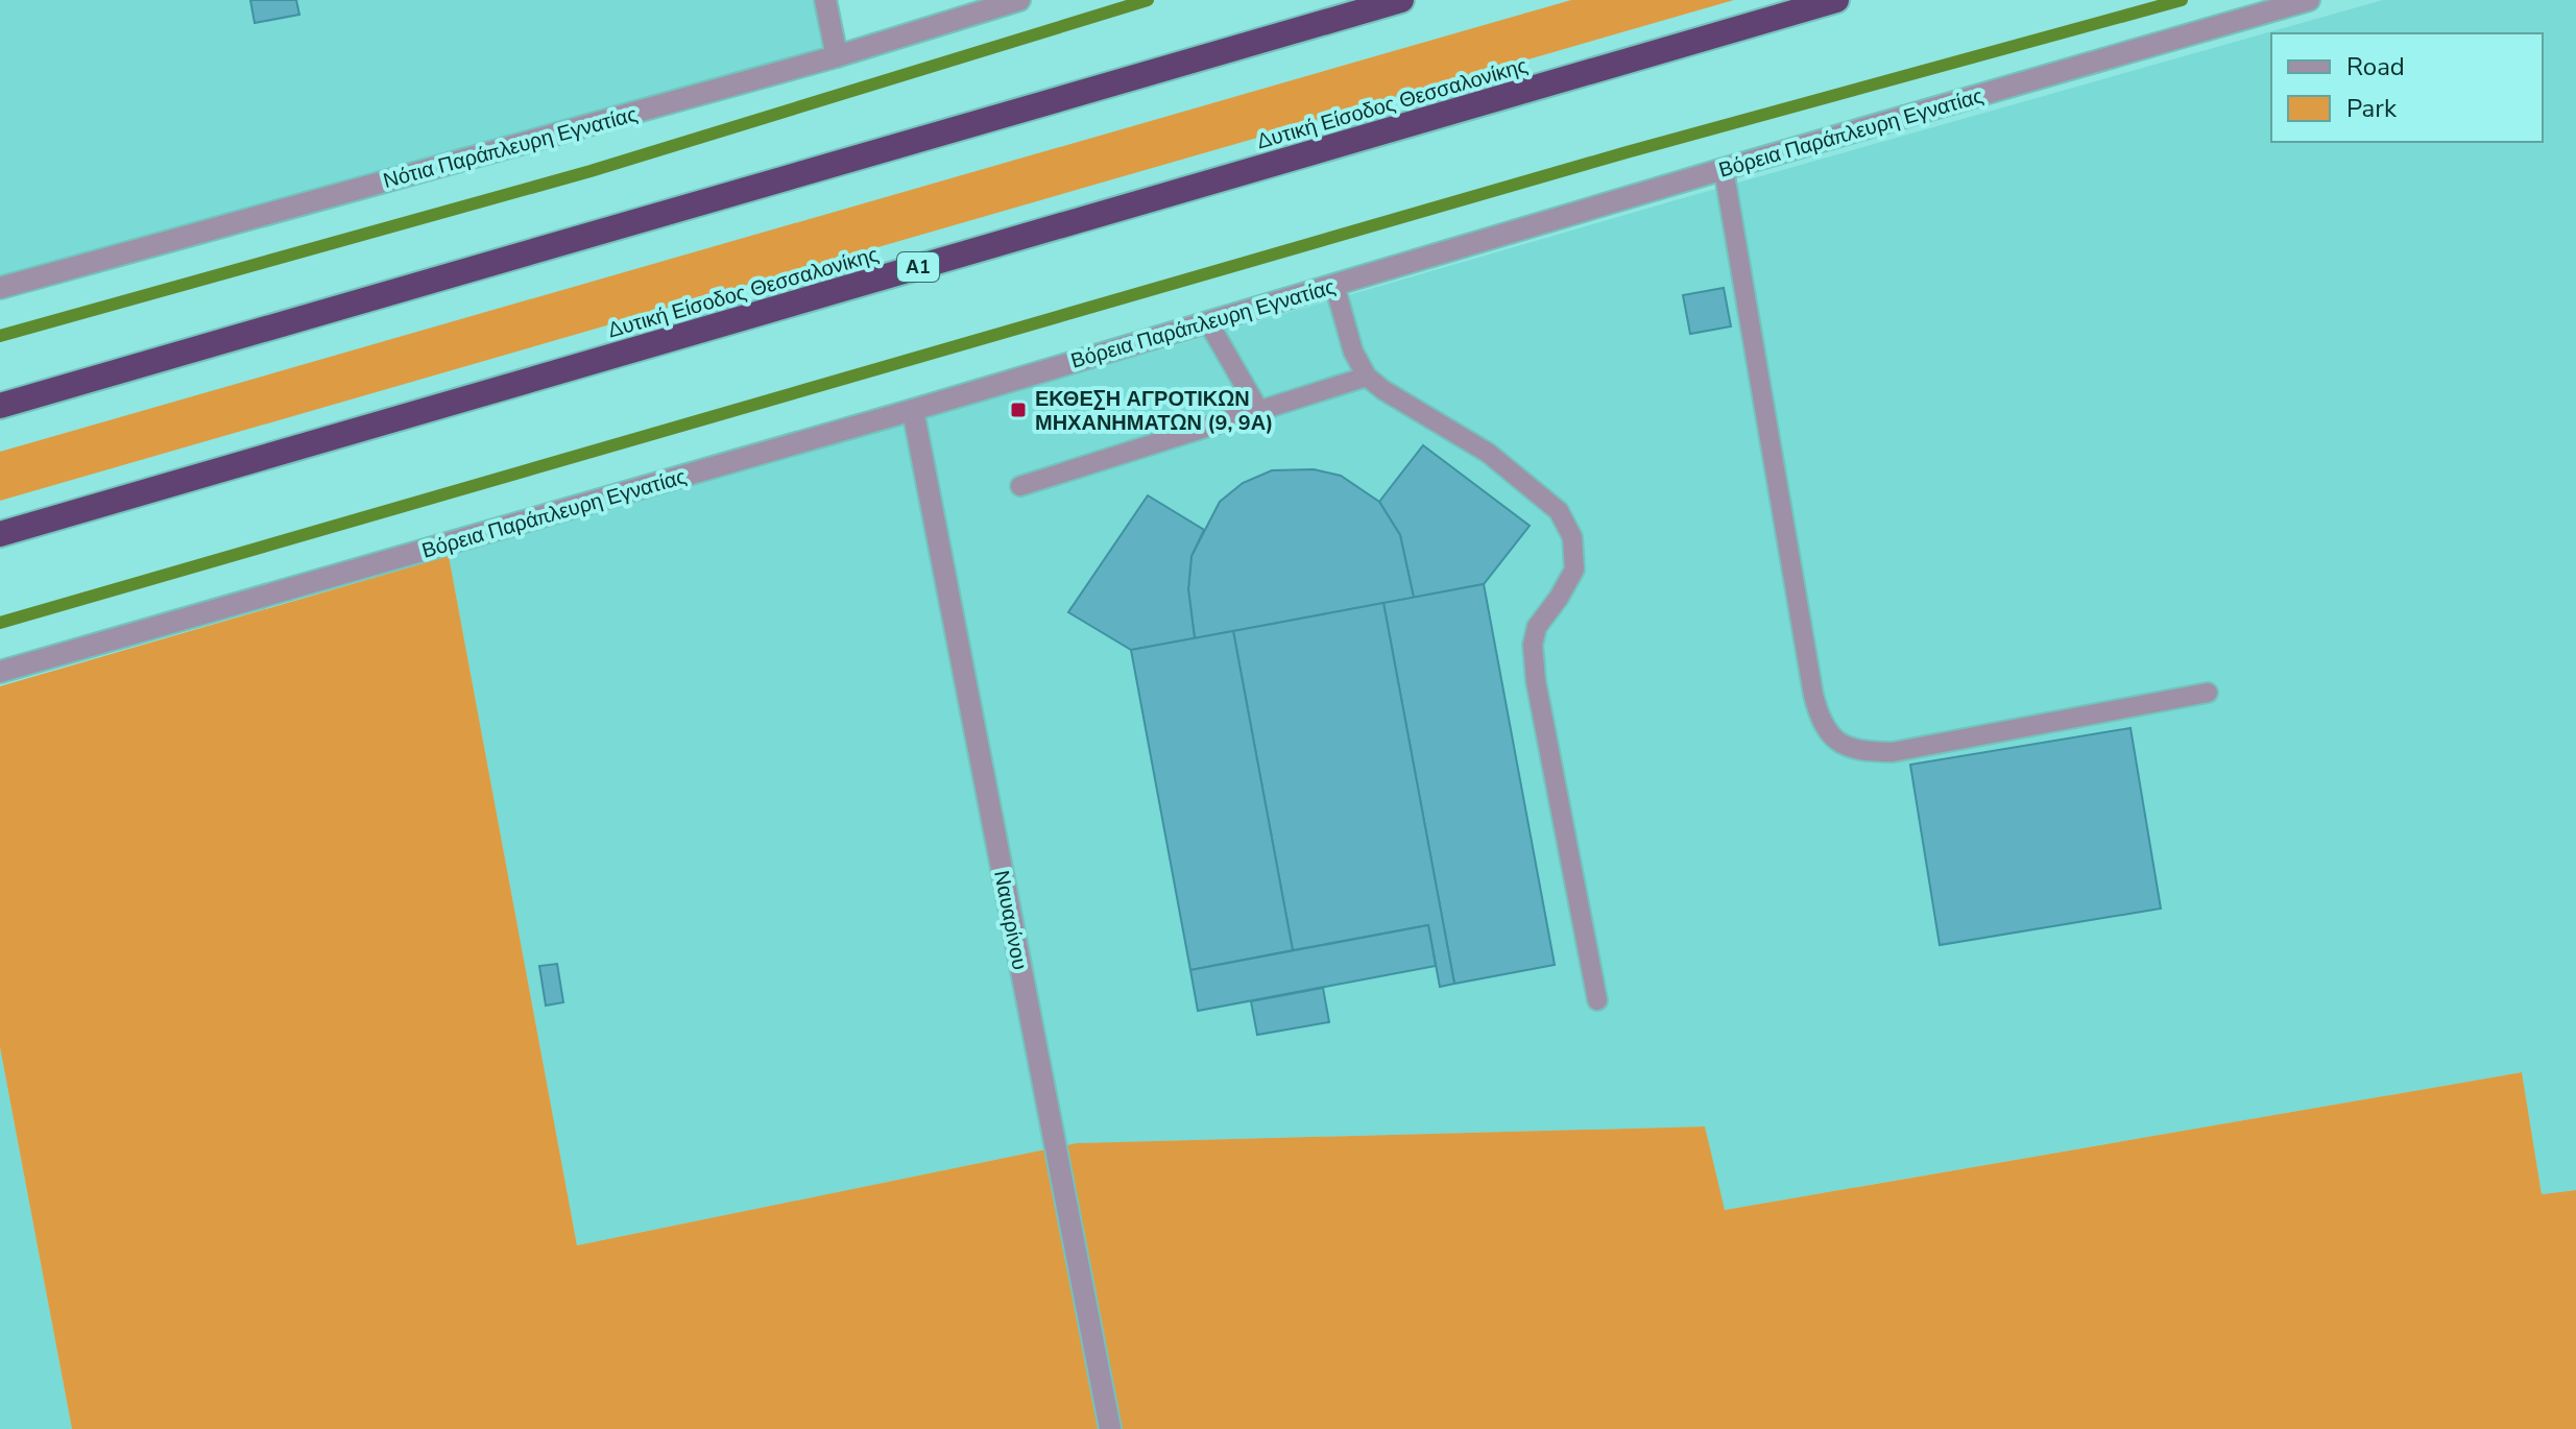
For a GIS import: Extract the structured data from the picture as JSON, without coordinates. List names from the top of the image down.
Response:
{
  "streets": {
    "highway": ["Δυτική Είσοδος Θεσσαλονίκης", "Α1"],
    "street": ["Βόρεια Παράπλευρη Εγνατίας", "Νότια Παράπλευρη Εγνατίας", "Ναυαρίνου"]
  },
  "crossings": [
    ["Βόρεια Παράπλευρη Εγνατίας", "Ναυαρίνου"]
  ],
  "places": {
    "transit": ["ΕΚΘΕΣΗ ΑΓΡΟΤΙΚΩΝ ΜΗΧΑΝΗΜΑΤΩΝ (9, 9Α)"]
  },
  "legend": ["Road", "Park"]
}
